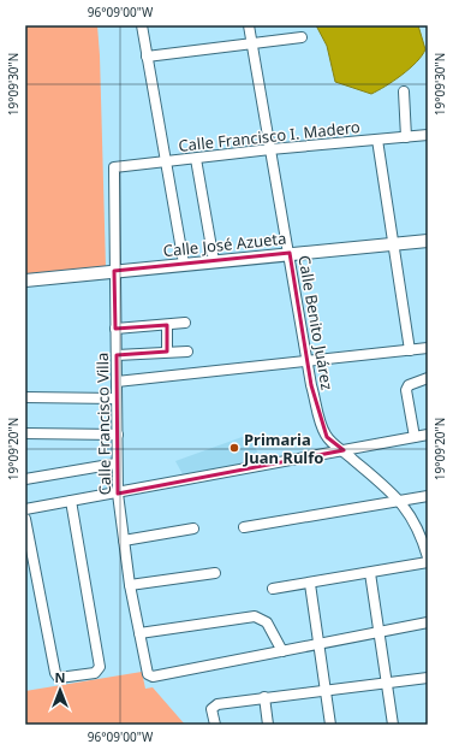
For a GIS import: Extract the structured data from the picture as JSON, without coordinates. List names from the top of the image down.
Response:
{
  "streets": {
    "street": [
      "Calle Francisco I. Madero",
      "Calle José Azueta",
      "Calle Benito Juárez",
      "Calle Francisco Villa"
    ]
  },
  "crossings": [
    ["Calle Francisco I. Madero", "Calle Benito Juárez"],
    ["Calle Francisco I. Madero", "Calle Francisco Villa"],
    ["Calle José Azueta", "Calle Benito Juárez"],
    ["Calle José Azueta", "Calle Francisco Villa"]
  ],
  "places": ["Primaria Juan Rulfo"],
  "north": "top",
  "coordinates": ["96°09'00\"W", "19°09'30\"N", "19°09'20\"N"]
}
